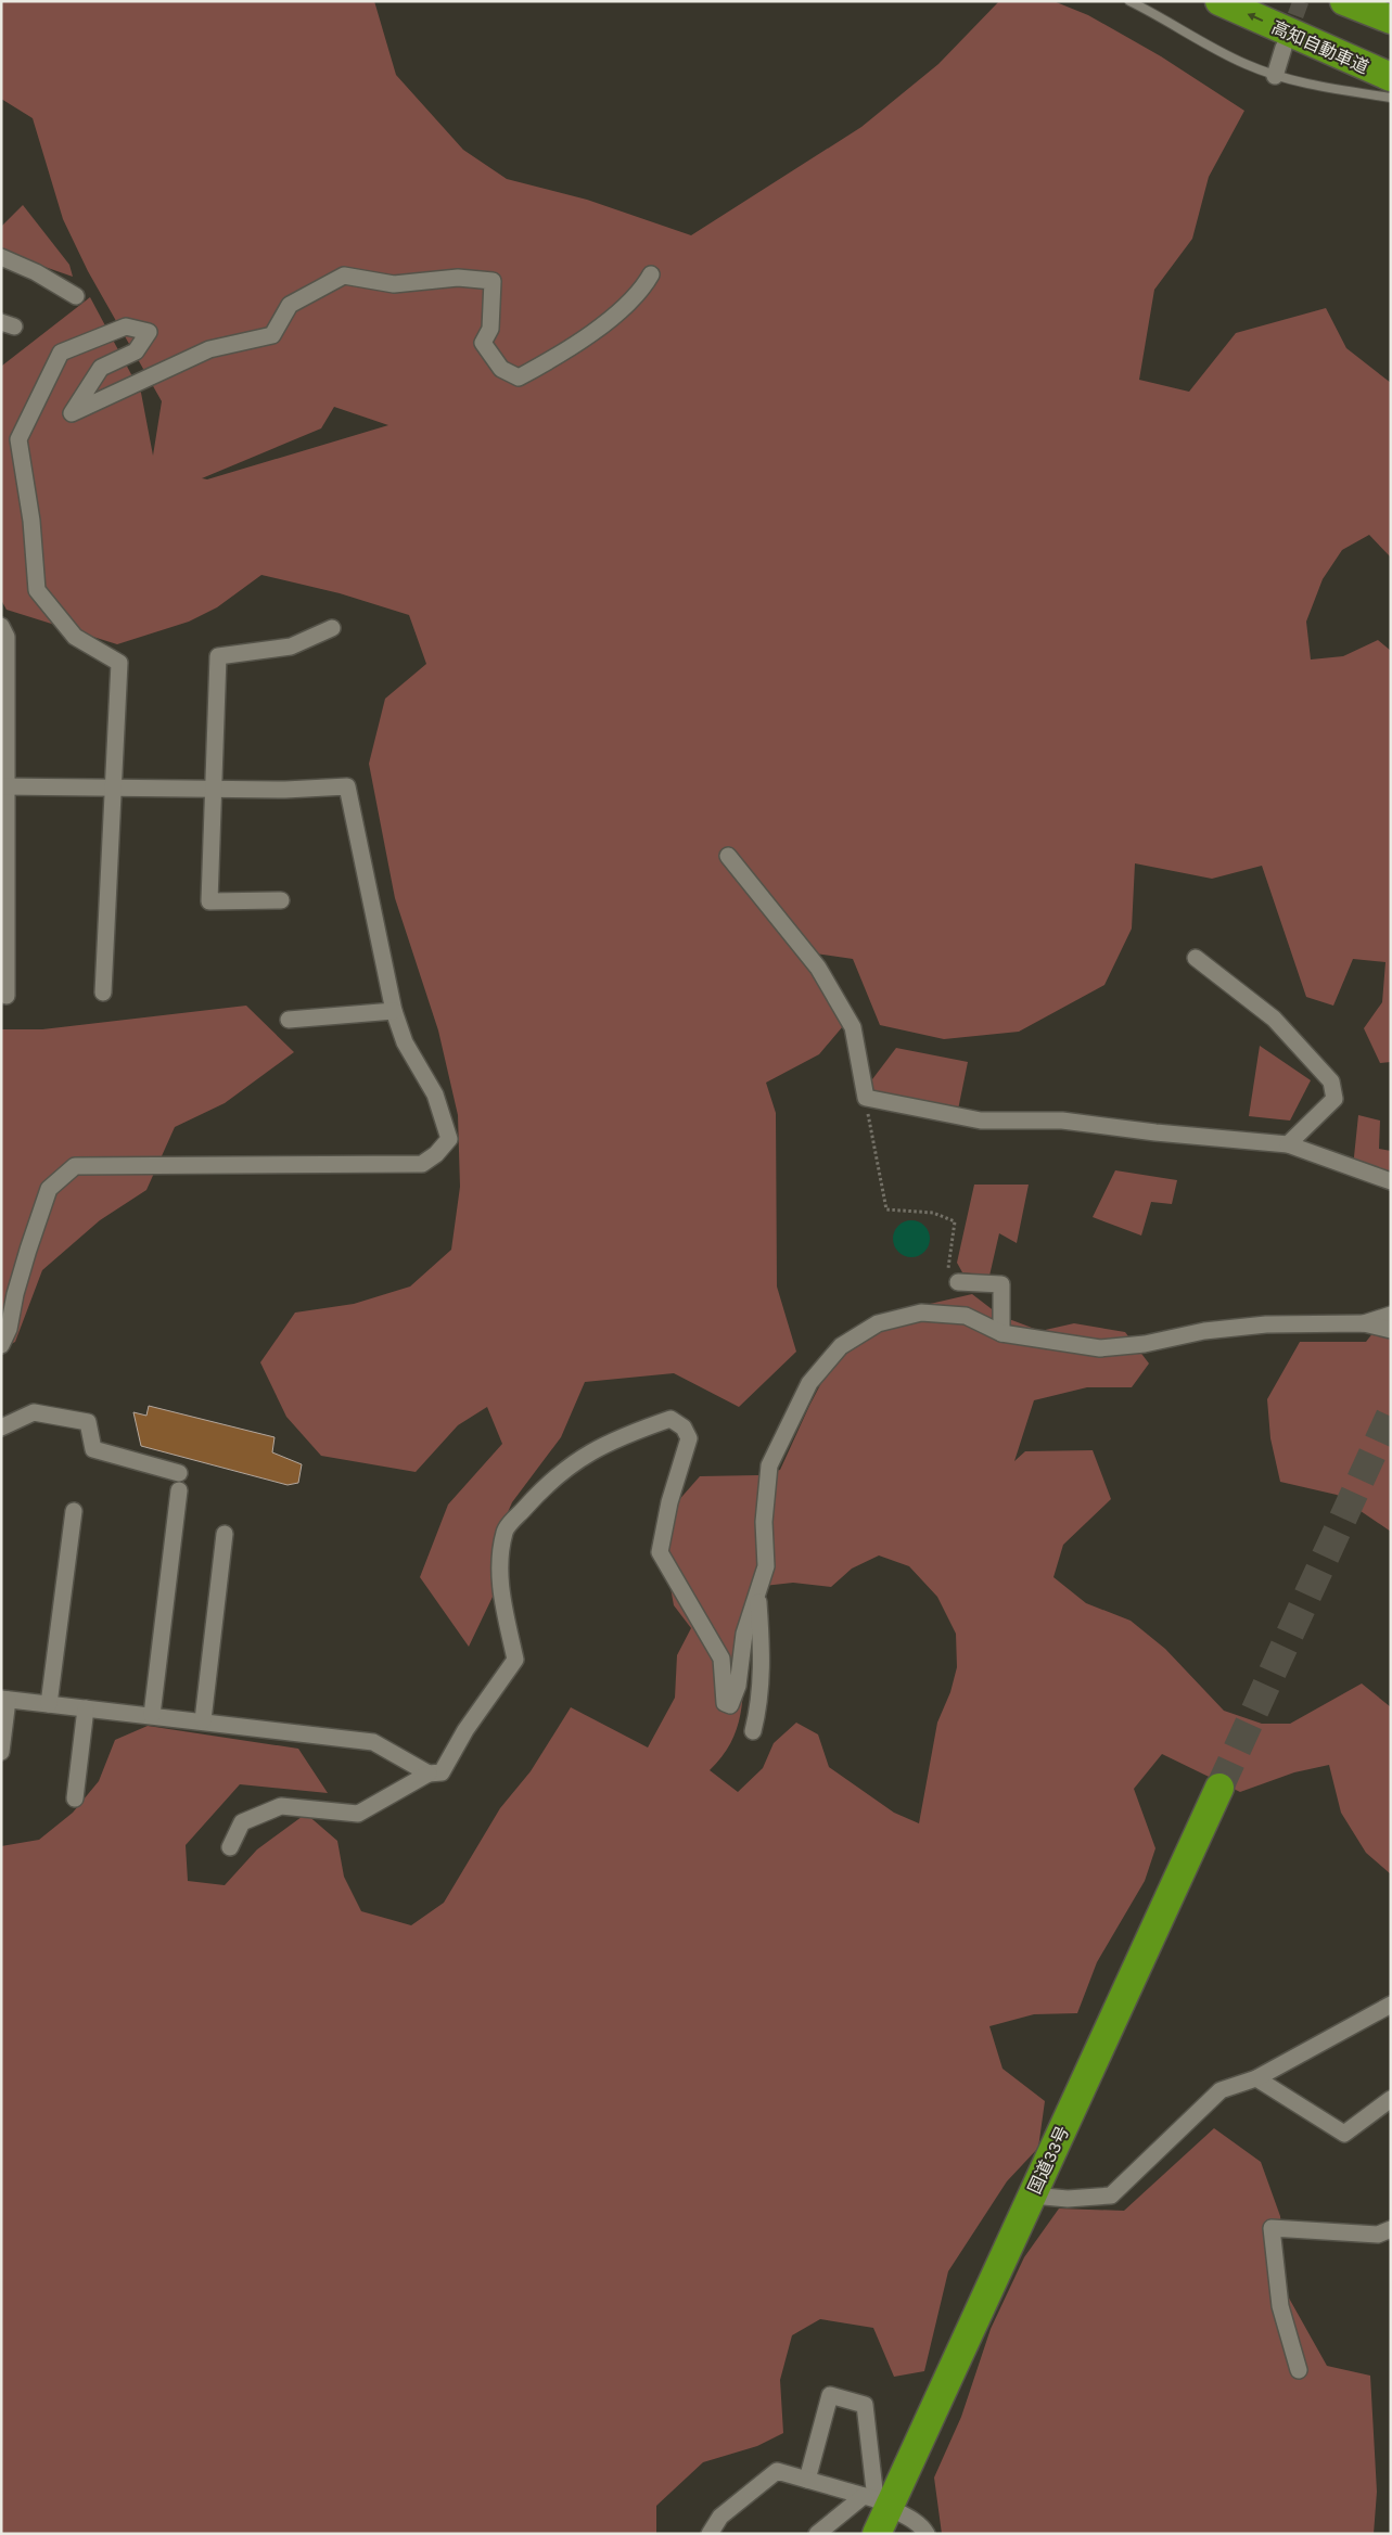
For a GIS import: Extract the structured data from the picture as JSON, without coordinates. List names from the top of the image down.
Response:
{
  "streets": {
    "highway": ["高知自動車道", "国道33号"]
  },
  "one_way": ["高知自動車道"]
}
